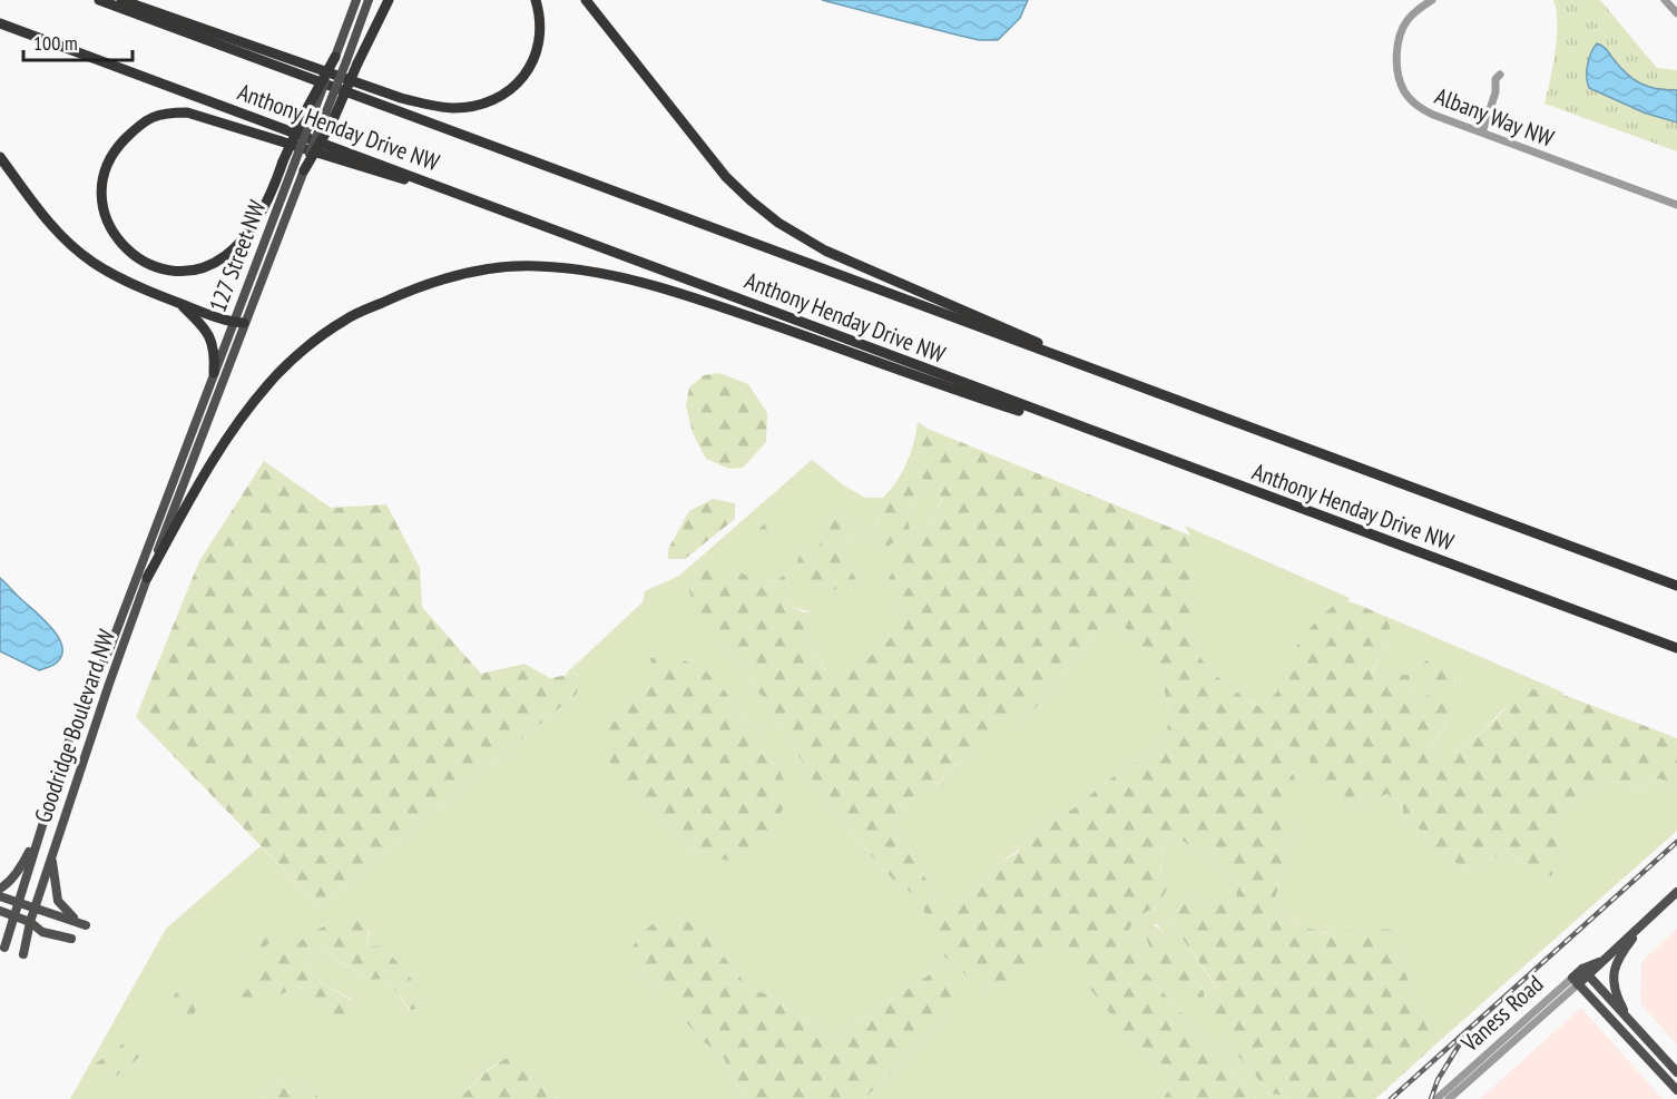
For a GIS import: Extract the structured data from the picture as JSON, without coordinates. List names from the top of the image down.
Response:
{
  "streets": {
    "highway": ["Anthony Henday Drive NW"],
    "main road": ["127 Street NW", "Goodridge Boulevard NW", "Vaness Road"],
    "street": ["Albany Way NW"]
  },
  "crossings": [
    ["127 Street NW", "Goodridge Boulevard NW"]
  ],
  "scale_bar": "100 m"
}
